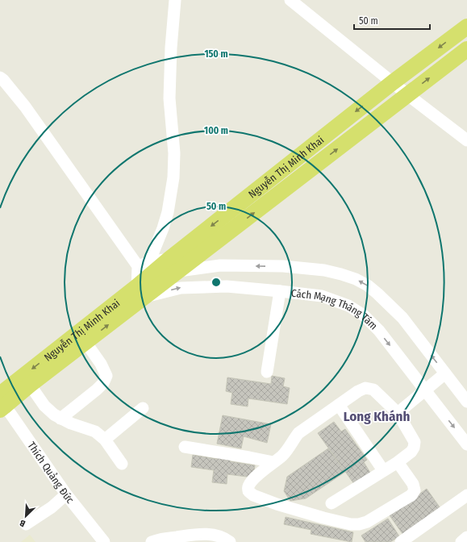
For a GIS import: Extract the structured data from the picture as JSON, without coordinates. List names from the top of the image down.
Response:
{
  "streets": {
    "main road": ["Nguyễn Thị Minh Khai"],
    "street": ["Cách Mạng Tháng Tám", "Thích Quảng Đức"]
  },
  "crossings": [
    ["Nguyễn Thị Minh Khai", "Cách Mạng Tháng Tám"],
    ["Nguyễn Thị Minh Khai", "Thích Quảng Đức"]
  ],
  "districts": ["Long Khánh"],
  "scale_bar": "50 m",
  "north": "bottom left",
  "rings": ["150 m", "100 m", "50 m"]
}
